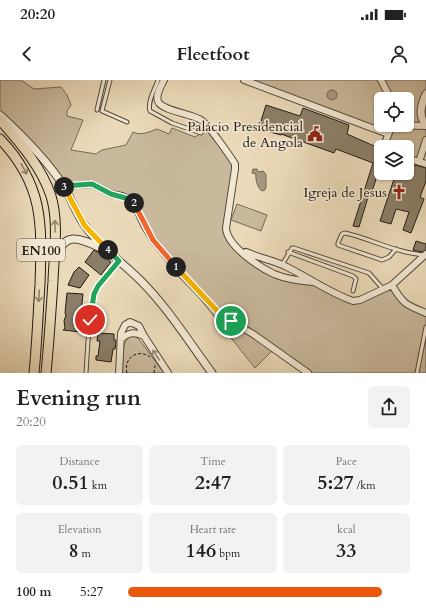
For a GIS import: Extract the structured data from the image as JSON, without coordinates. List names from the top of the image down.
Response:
{
  "streets": {
    "main road": ["EN100"]
  },
  "places": {
    "public building": ["Palácio Presidencial de Angola"],
    "church": ["Igreja de Jesus"]
  },
  "page": {
    "status": "20:20",
    "header": "Fleetfoot",
    "pins": [
      "3",
      "2",
      "4",
      "1"
    ],
    "heading": ["Evening run", "20:20"],
    "stats": [
      ["Distance", "0.51 km"],
      ["Time", "2:47"],
      ["Pace", "5:27 /km"],
      ["Elevation", "8 m"],
      ["Heart rate", "146 bpm"],
      ["kcal", "33"]
    ],
    "list": [
      {
        "name": "100 m",
        "note": "5:27"
      }
    ]
  }
}
